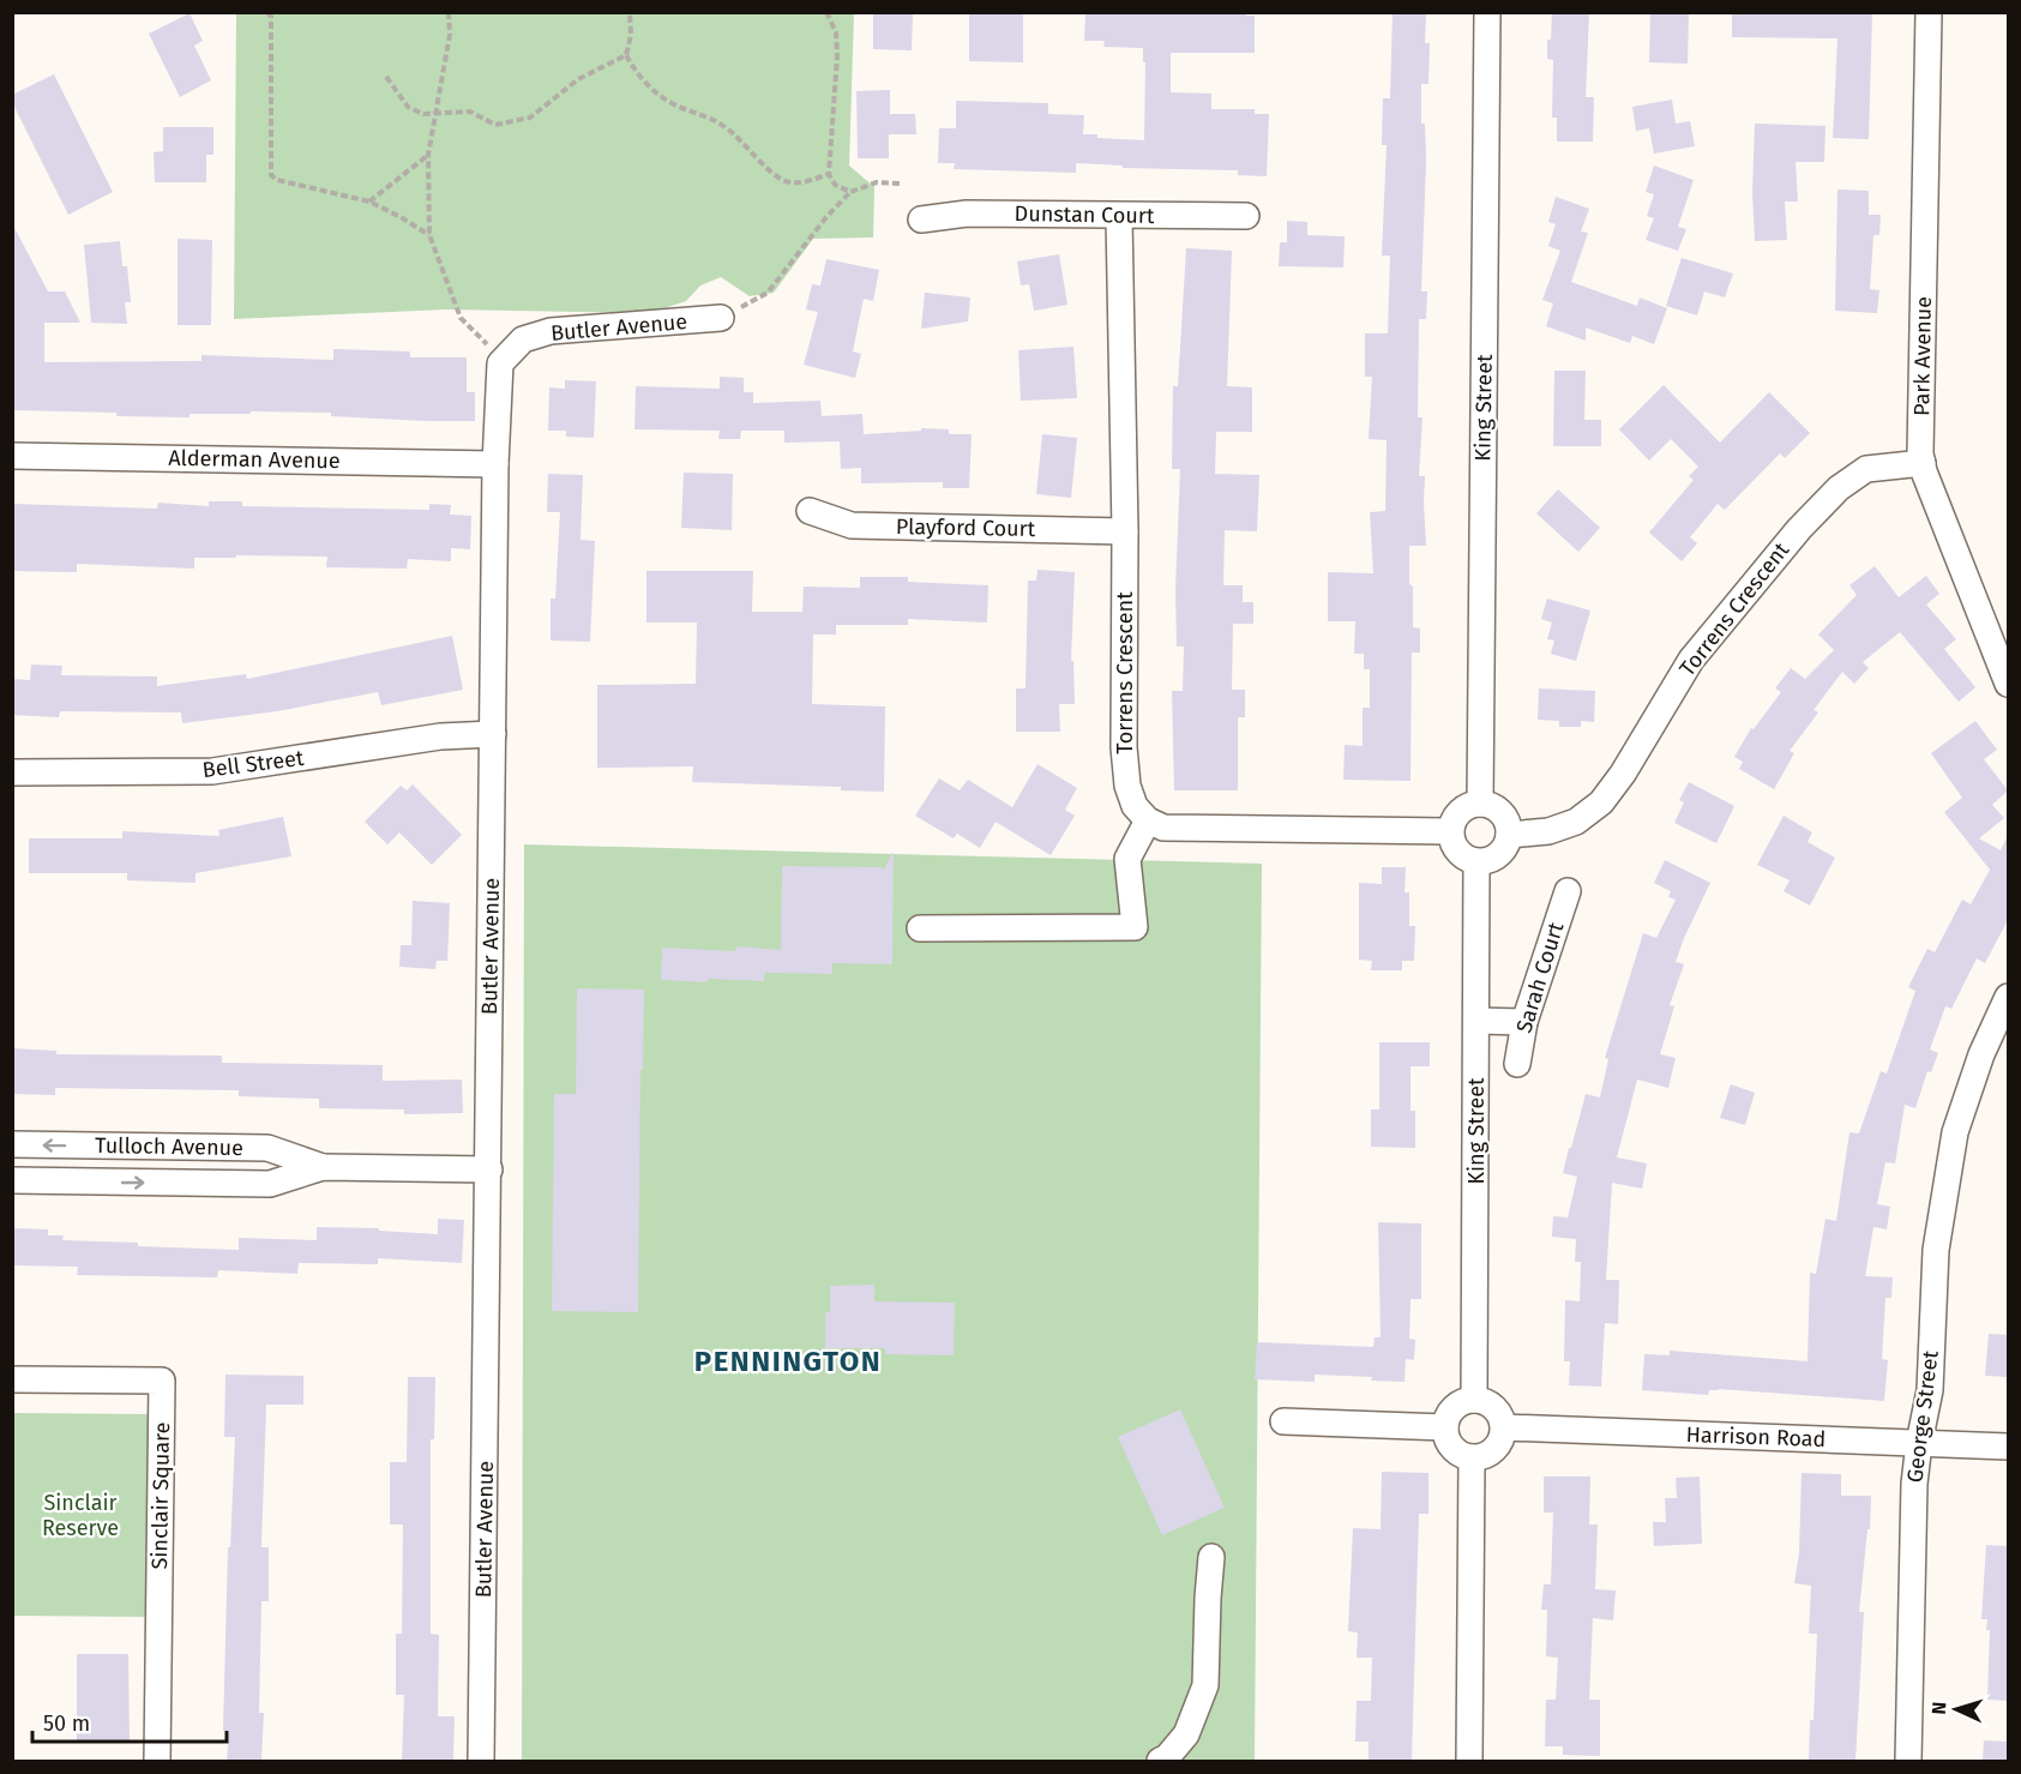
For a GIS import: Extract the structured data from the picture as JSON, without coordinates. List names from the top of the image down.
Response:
{
  "streets": {
    "street": [
      "Dunstan Court",
      "Butler Avenue",
      "Park Avenue",
      "King Street",
      "Alderman Avenue",
      "Playford Court",
      "Torrens Crescent",
      "Bell Street",
      "Sarah Court",
      "Tulloch Avenue",
      "George Street",
      "Harrison Road",
      "Sinclair Square"
    ]
  },
  "crossings": [
    ["Dunstan Court", "Torrens Crescent"],
    ["Butler Avenue", "Alderman Avenue"],
    ["Butler Avenue", "Bell Street"],
    ["Butler Avenue", "Tulloch Avenue"],
    ["Park Avenue", "Torrens Crescent"],
    ["King Street", "Torrens Crescent"],
    ["King Street", "Harrison Road"],
    ["Playford Court", "Torrens Crescent"],
    ["George Street", "Harrison Road"]
  ],
  "districts": ["PENNINGTON"],
  "parks": ["Sinclair Reserve"],
  "scale_bar": "50 m",
  "north": "left"
}
